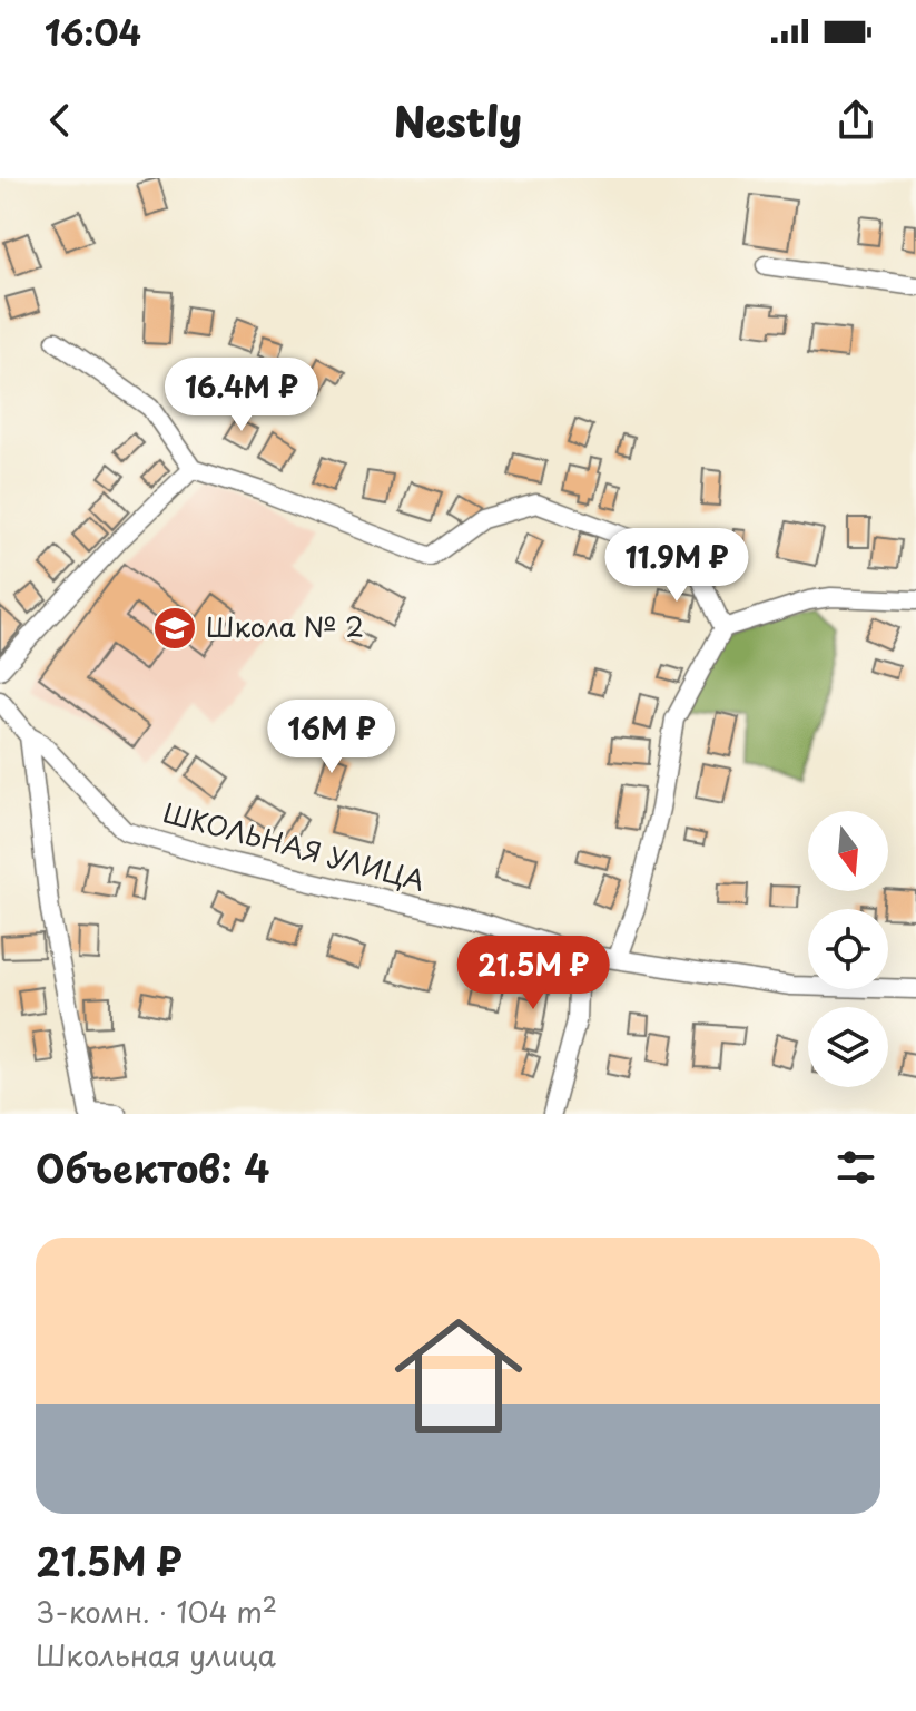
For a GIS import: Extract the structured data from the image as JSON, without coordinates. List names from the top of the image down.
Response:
{
  "streets": {
    "street": ["ШКОЛЬНАЯ УЛИЦА"]
  },
  "places": {
    "school or university": ["Школа № 2"]
  },
  "north": "bottom",
  "page": {
    "status": "16:04",
    "header": "Nestly",
    "price": [
      "16.4M ₽",
      "11.9M ₽",
      "16M ₽",
      "21.5M ₽"
    ],
    "heading": "Объектов: 4",
    "list": [
      {
        "name": "21.5M ₽",
        "note": "3-комн. · 104 m² · Школьная улица"
      }
    ]
  }
}
